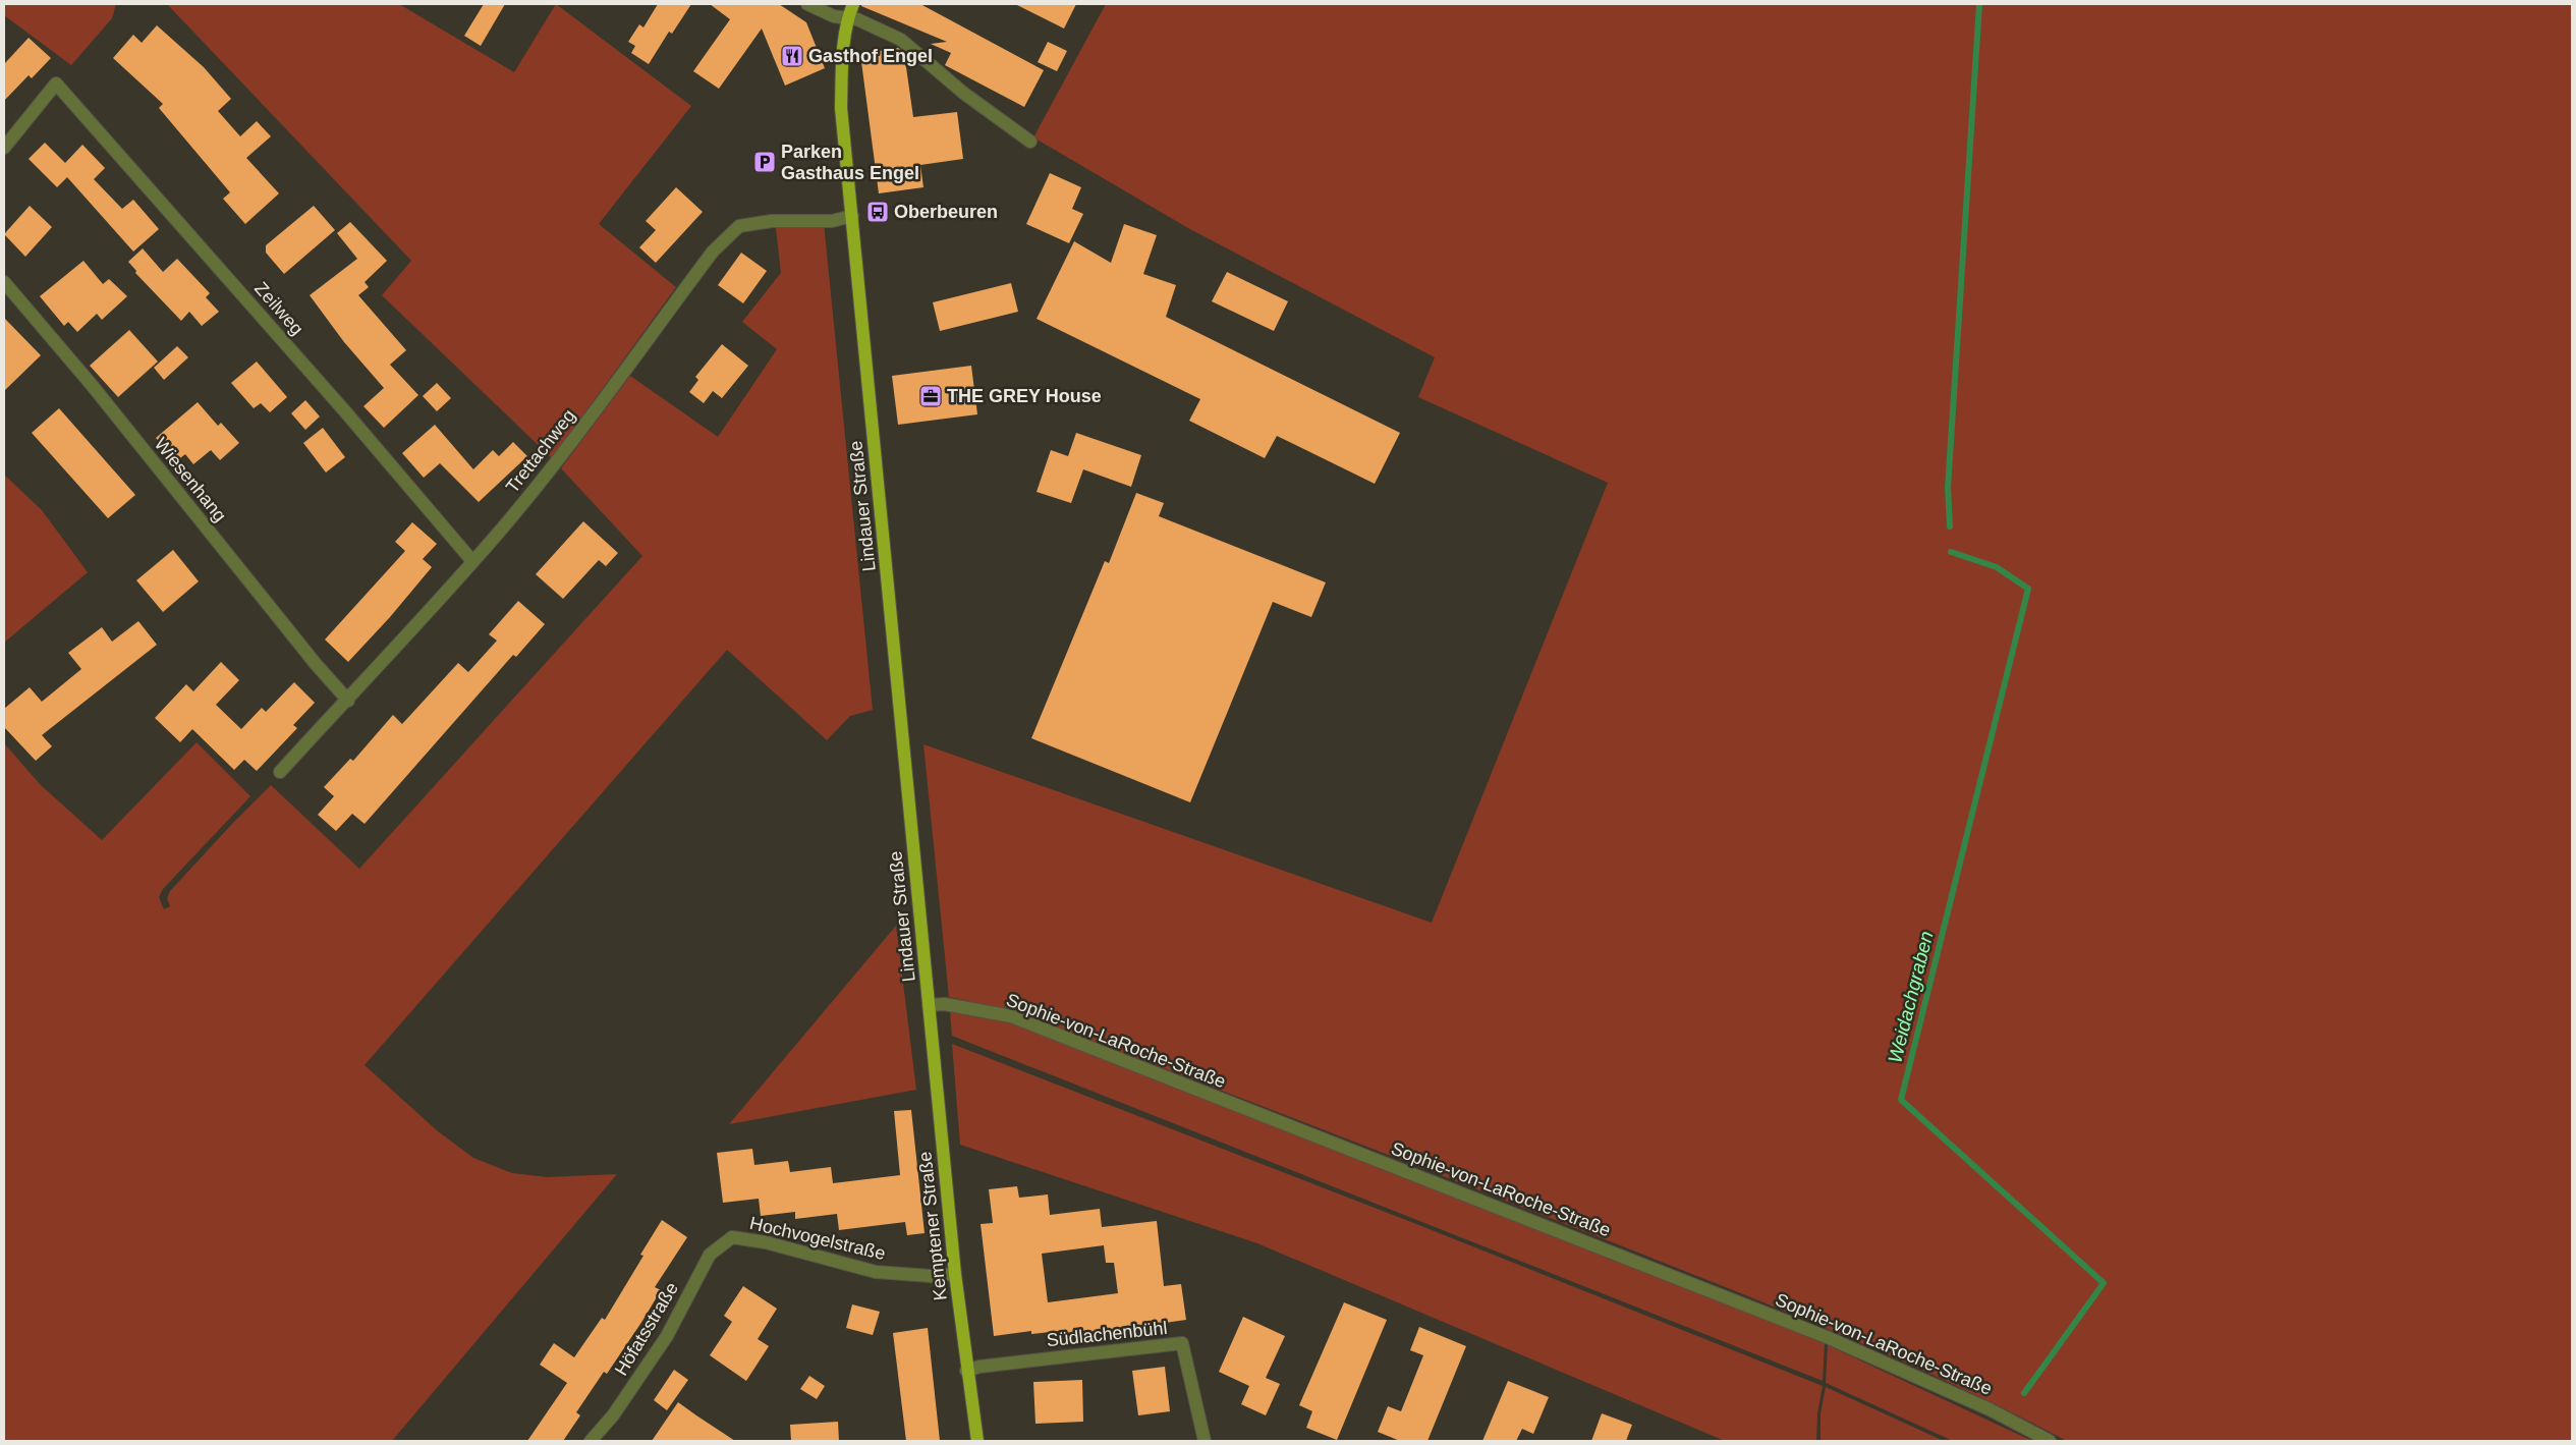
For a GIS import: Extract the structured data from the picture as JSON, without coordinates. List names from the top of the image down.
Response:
{
  "streets": {
    "main road": ["Lindauer Straße", "Kemptener Straße"],
    "street": [
      "Zeilweg",
      "Trettachweg",
      "Wiesenhang",
      "Sophie-von-LaRoche-Straße",
      "Hochvogelstraße",
      "Höfatsstraße",
      "Südlachenbühl"
    ]
  },
  "crossings": [
    ["Zeilweg", "Trettachweg"],
    ["Trettachweg", "Wiesenhang"],
    ["Trettachweg", "Lindauer Straße"],
    ["Lindauer Straße", "Sophie-von-LaRoche-Straße"],
    ["Lindauer Straße", "Kemptener Straße"],
    ["Sophie-von-LaRoche-Straße", "Kemptener Straße"],
    ["Kemptener Straße", "Hochvogelstraße"],
    ["Kemptener Straße", "Südlachenbühl"],
    ["Hochvogelstraße", "Höfatsstraße"]
  ],
  "water": ["Weidachgraben"],
  "places": {
    "restaurant": ["Gasthof Engel"],
    "parking": ["Parken Gasthaus Engel"],
    "bus stop": ["Oberbeuren"],
    "office": ["THE GREY House"]
  }
}
